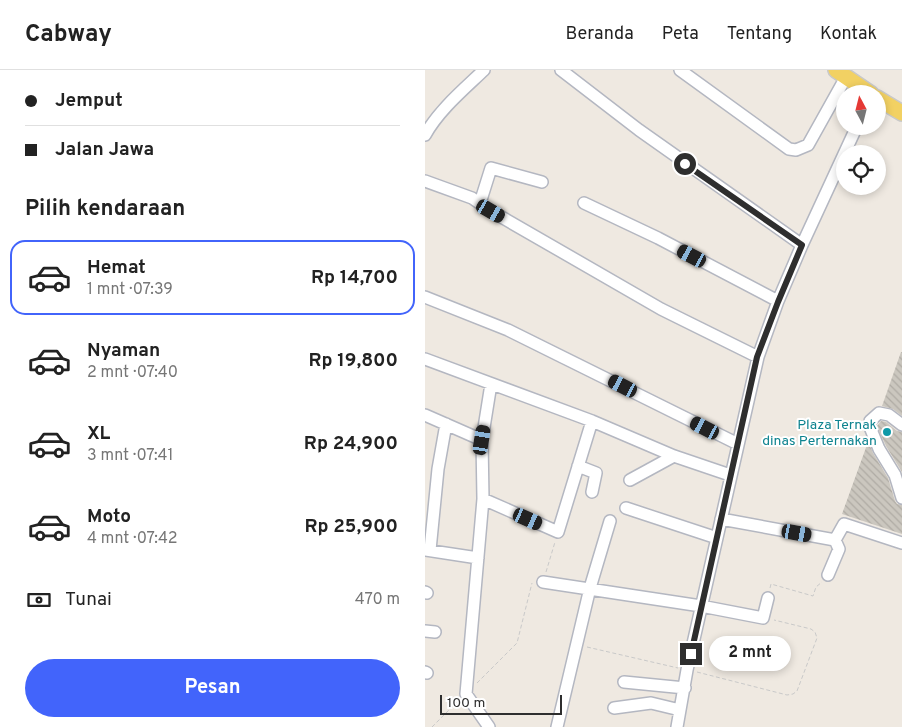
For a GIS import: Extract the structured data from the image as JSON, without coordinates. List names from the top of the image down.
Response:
{
  "places": ["Plaza Ternak dinas Perternakan"],
  "scale_bar": "100 m",
  "north": "top",
  "page": {
    "header": "Cabway",
    "nav": [
      "Beranda",
      "Peta",
      "Tentang",
      "Kontak"
    ],
    "banner": ["Jemput", "Jalan Jawa"],
    "heading": "Pilih kendaraan",
    "list": [
      {
        "name": "Hemat",
        "note": "1 mnt · 07:39",
        "value": "Rp 14,700"
      },
      {
        "name": "Nyaman",
        "note": "2 mnt · 07:40",
        "value": "Rp 19,800"
      },
      {
        "name": "XL",
        "note": "3 mnt · 07:41",
        "value": "Rp 24,900"
      },
      {
        "name": "Moto",
        "note": "4 mnt · 07:42",
        "value": "Rp 25,900"
      }
    ],
    "pay": ["Tunai", "470 m"],
    "bubble": "2 mnt",
    "buttons": "Pesan",
    "scale": "100 m"
  }
}
